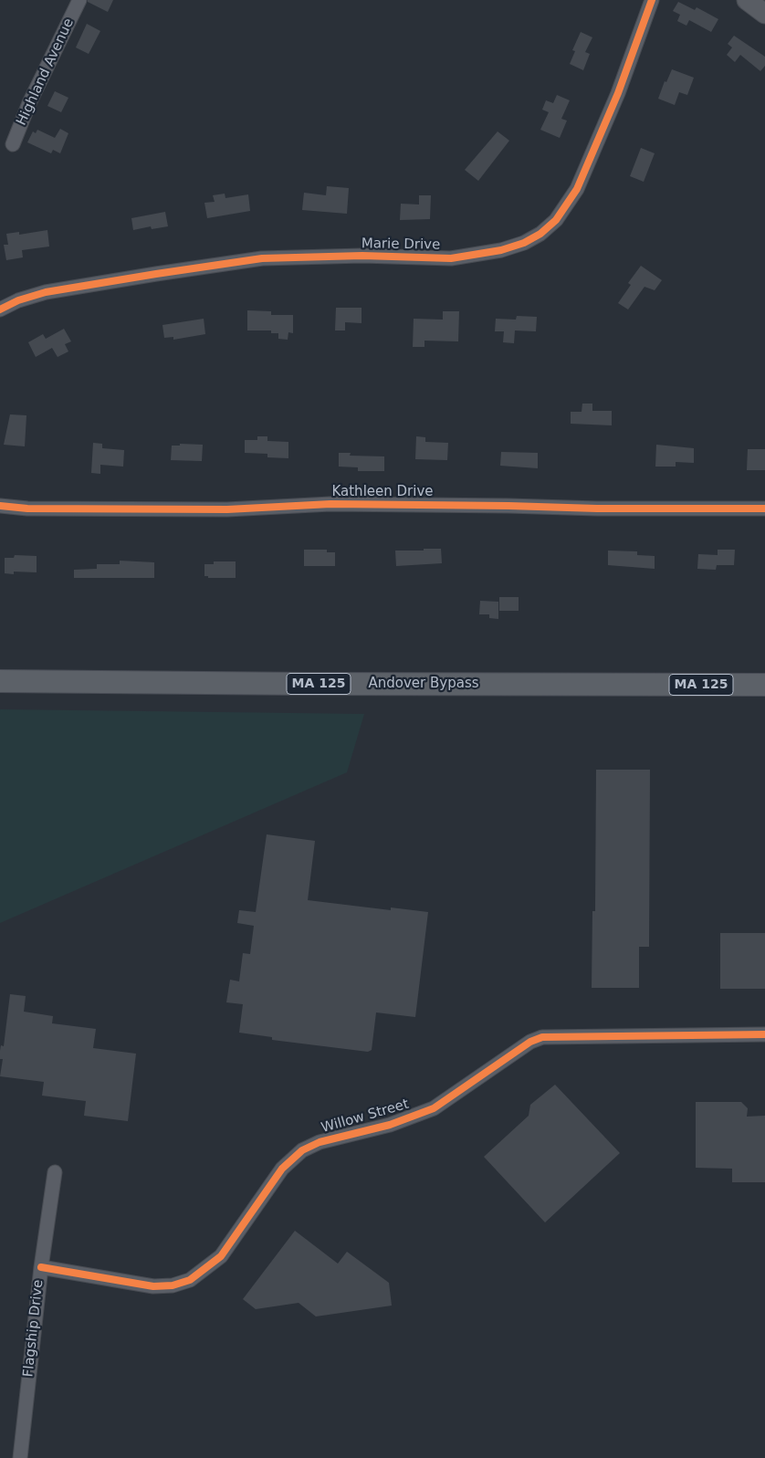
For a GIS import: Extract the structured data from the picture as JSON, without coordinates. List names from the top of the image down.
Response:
{
  "streets": {
    "main road": ["MA 125", "Andover Bypass"],
    "street": [
      "Highland Avenue",
      "Marie Drive",
      "Kathleen Drive",
      "Willow Street",
      "Flagship Drive"
    ]
  },
  "crossings": [
    ["Willow Street", "Flagship Drive"]
  ]
}
